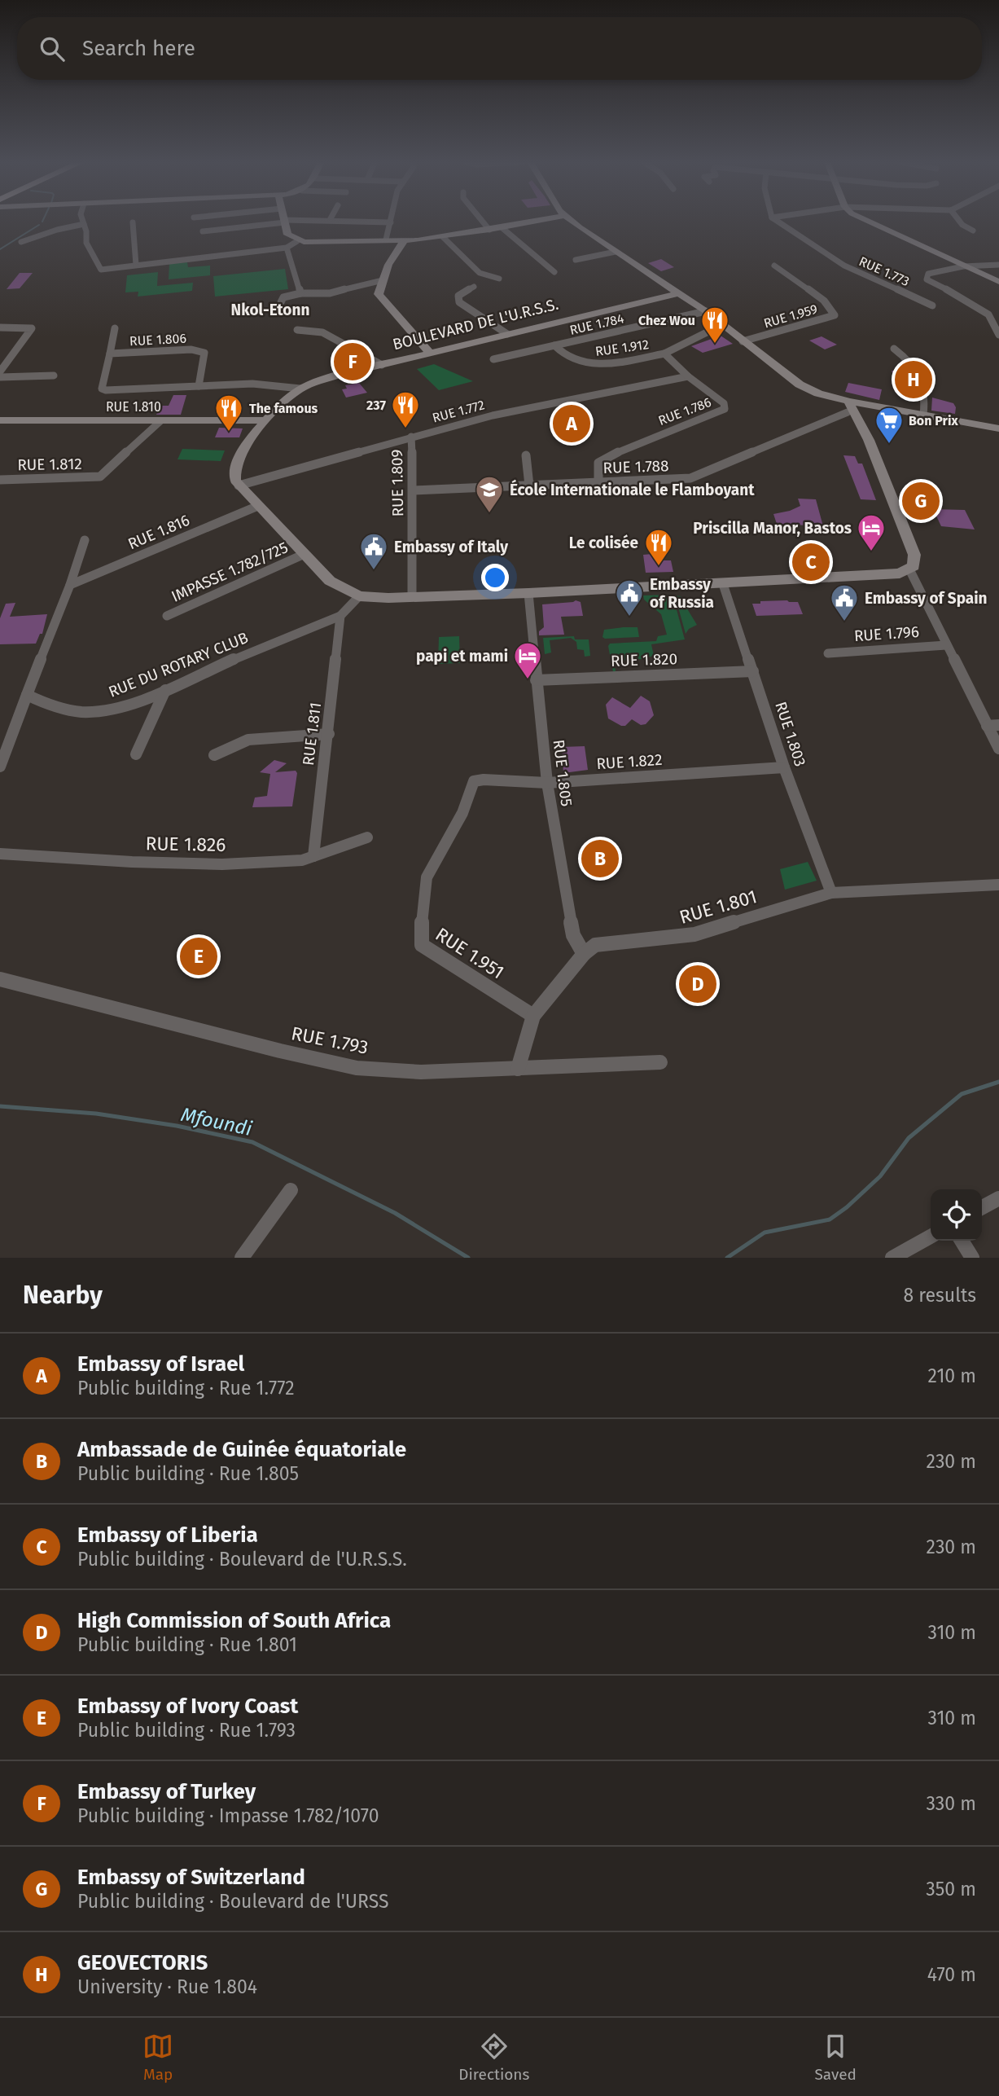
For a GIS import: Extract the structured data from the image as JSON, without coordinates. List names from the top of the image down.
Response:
{
  "streets": {
    "street": [
      "RUE 1.773",
      "RUE 1.959",
      "BOULEVARD DE L'U.R.S.S.",
      "RUE 1.784",
      "RUE 1.806",
      "RUE 1.912",
      "RUE 1.810",
      "RUE 1.772",
      "RUE 1.786",
      "RUE 1.812",
      "RUE 1.788",
      "RUE 1.809",
      "RUE 1.816",
      "IMPASSE 1.782/725",
      "RUE 1.796",
      "RUE 1.820",
      "RUE DU ROTARY CLUB",
      "RUE 1.811",
      "RUE 1.803",
      "RUE 1.822",
      "RUE 1.805",
      "RUE 1.826",
      "RUE 1.801",
      "RUE 1.951",
      "RUE 1.793"
    ]
  },
  "crossings": [
    ["BOULEVARD DE L'U.R.S.S.", "RUE 1.806"],
    ["BOULEVARD DE L'U.R.S.S.", "RUE 1.810"],
    ["BOULEVARD DE L'U.R.S.S.", "RUE 1.772"],
    ["RUE 1.784", "RUE 1.912"],
    ["RUE 1.912", "RUE 1.786"],
    ["RUE 1.810", "RUE 1.812"],
    ["RUE 1.772", "RUE 1.786"],
    ["RUE 1.772", "RUE 1.809"],
    ["RUE 1.786", "RUE 1.788"],
    ["RUE 1.788", "RUE 1.809"],
    ["RUE 1.820", "RUE 1.803"],
    ["RUE 1.820", "RUE 1.805"],
    ["RUE DU ROTARY CLUB", "RUE 1.811"],
    ["RUE 1.811", "RUE 1.826"],
    ["RUE 1.803", "RUE 1.822"],
    ["RUE 1.803", "RUE 1.801"],
    ["RUE 1.822", "RUE 1.805"],
    ["RUE 1.822", "RUE 1.951"],
    ["RUE 1.805", "RUE 1.801"],
    ["RUE 1.801", "RUE 1.951"],
    ["RUE 1.801", "RUE 1.793"]
  ],
  "districts": ["Nkol-Etonn"],
  "water": ["Mfoundi"],
  "places": {
    "restaurant": [
      "Chez Wou",
      "237",
      "The famous",
      "Le colisée"
    ],
    "supermarket": ["Bon Prix"],
    "school or university": ["École Internationale le Flamboyant"],
    "hotel": ["Priscilla Manor, Bastos", "papi et mami"],
    "public building": ["Embassy of Italy", "Embassy of Russia", "Embassy of Spain"]
  },
  "page": {
    "search": "Search here",
    "pins": [
      "F",
      "H",
      "A",
      "G",
      "C",
      "B",
      "E",
      "D"
    ],
    "heading": ["Nearby", "8 results"],
    "list": [
      {
        "mark": "A",
        "name": "Embassy of Israel",
        "note": "Public building · Rue 1.772",
        "value": "210 m"
      },
      {
        "mark": "B",
        "name": "Ambassade de Guinée équatoriale",
        "note": "Public building · Rue 1.805",
        "value": "230 m"
      },
      {
        "mark": "C",
        "name": "Embassy of Liberia",
        "note": "Public building · Boulevard de l'U.R.S.S.",
        "value": "230 m"
      },
      {
        "mark": "D",
        "name": "High Commission of South Africa",
        "note": "Public building · Rue 1.801",
        "value": "310 m"
      },
      {
        "mark": "E",
        "name": "Embassy of Ivory Coast",
        "note": "Public building · Rue 1.793",
        "value": "310 m"
      },
      {
        "mark": "F",
        "name": "Embassy of Turkey",
        "note": "Public building · Impasse 1.782/1070",
        "value": "330 m"
      },
      {
        "mark": "G",
        "name": "Embassy of Switzerland",
        "note": "Public building · Boulevard de l'URSS",
        "value": "350 m"
      },
      {
        "mark": "H",
        "name": "GEOVECTORIS",
        "note": "University · Rue 1.804",
        "value": "470 m"
      }
    ],
    "nav": ["Map", "Directions", "Saved"]
  }
}
